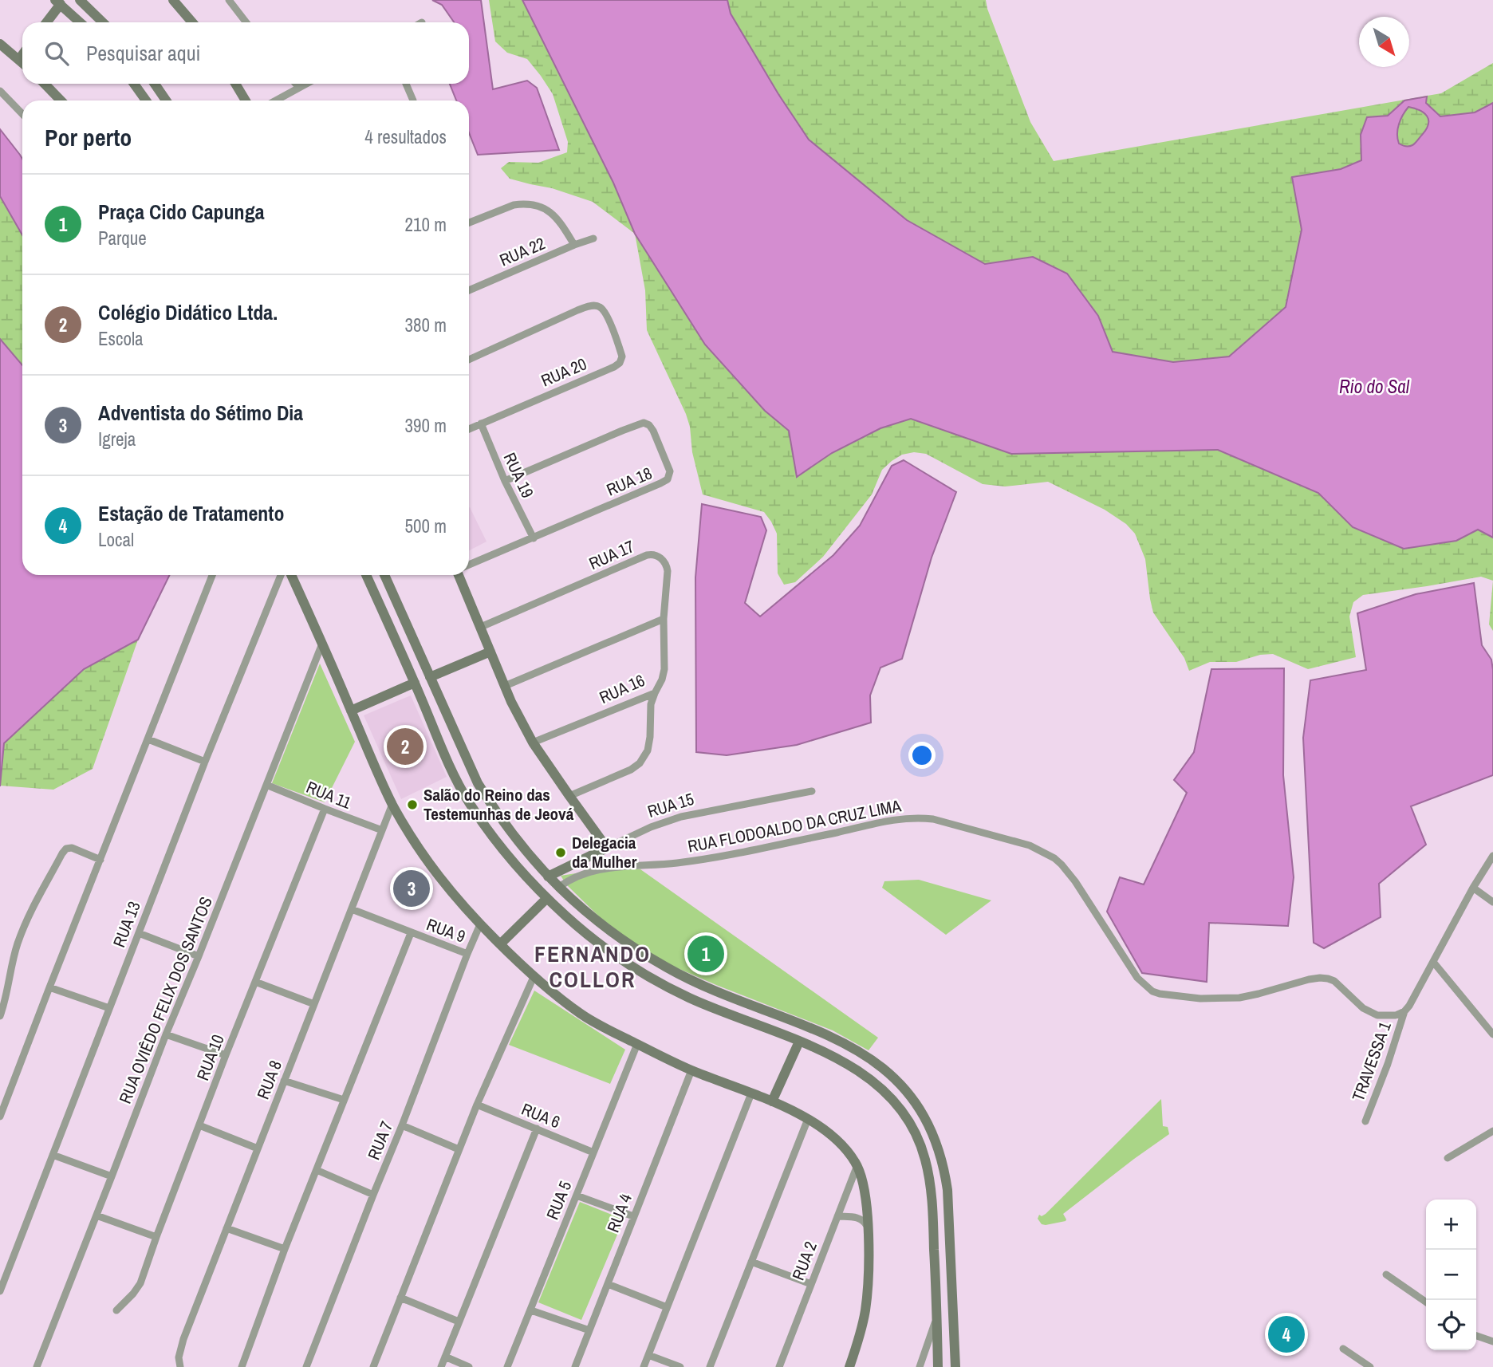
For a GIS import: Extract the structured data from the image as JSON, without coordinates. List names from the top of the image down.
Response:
{
  "streets": {
    "street": [
      "RUA 22",
      "RUA 20",
      "RUA 19",
      "RUA 18",
      "RUA 17",
      "RUA 16",
      "RUA 11",
      "RUA 15",
      "RUA FLODOALDO DA CRUZ LIMA",
      "RUA 13",
      "RUA 9",
      "RUA OVIÊDO FELIX DOS SANTOS",
      "RUA 10",
      "TRAVESSA 1",
      "RUA 8",
      "RUA 6",
      "RUA 7",
      "RUA 5",
      "RUA 4",
      "RUA 2"
    ]
  },
  "crossings": [
    ["RUA 20", "RUA 19"],
    ["RUA 19", "RUA 18"],
    ["RUA 17", "RUA 16"],
    ["RUA 11", "RUA OVIÊDO FELIX DOS SANTOS"],
    ["RUA 11", "RUA 10"],
    ["RUA 11", "RUA 8"],
    ["RUA FLODOALDO DA CRUZ LIMA", "TRAVESSA 1"],
    ["RUA 9", "RUA 8"],
    ["RUA 9", "RUA 7"],
    ["RUA 6", "RUA 5"]
  ],
  "districts": ["FERNANDO COLLOR"],
  "water": ["Rio do Sal"],
  "places": ["Salão do Reino das Testemunhas de Jeová", "Delegacia da Mulher"],
  "north": "bottom right",
  "page": {
    "search": "Pesquisar aqui",
    "heading": ["Por perto", "4 resultados"],
    "list": [
      {
        "mark": "1",
        "name": "Praça Cido Capunga",
        "note": "Parque",
        "value": "210 m"
      },
      {
        "mark": "2",
        "name": "Colégio Didático Ltda.",
        "note": "Escola",
        "value": "380 m"
      },
      {
        "mark": "3",
        "name": "Adventista do Sétimo Dia",
        "note": "Igreja",
        "value": "390 m"
      },
      {
        "mark": "4",
        "name": "Estação de Tratamento",
        "note": "Local",
        "value": "500 m"
      }
    ],
    "pins": [
      "2",
      "3",
      "1",
      "4"
    ],
    "map_buttons": ["+", "−"]
  }
}
